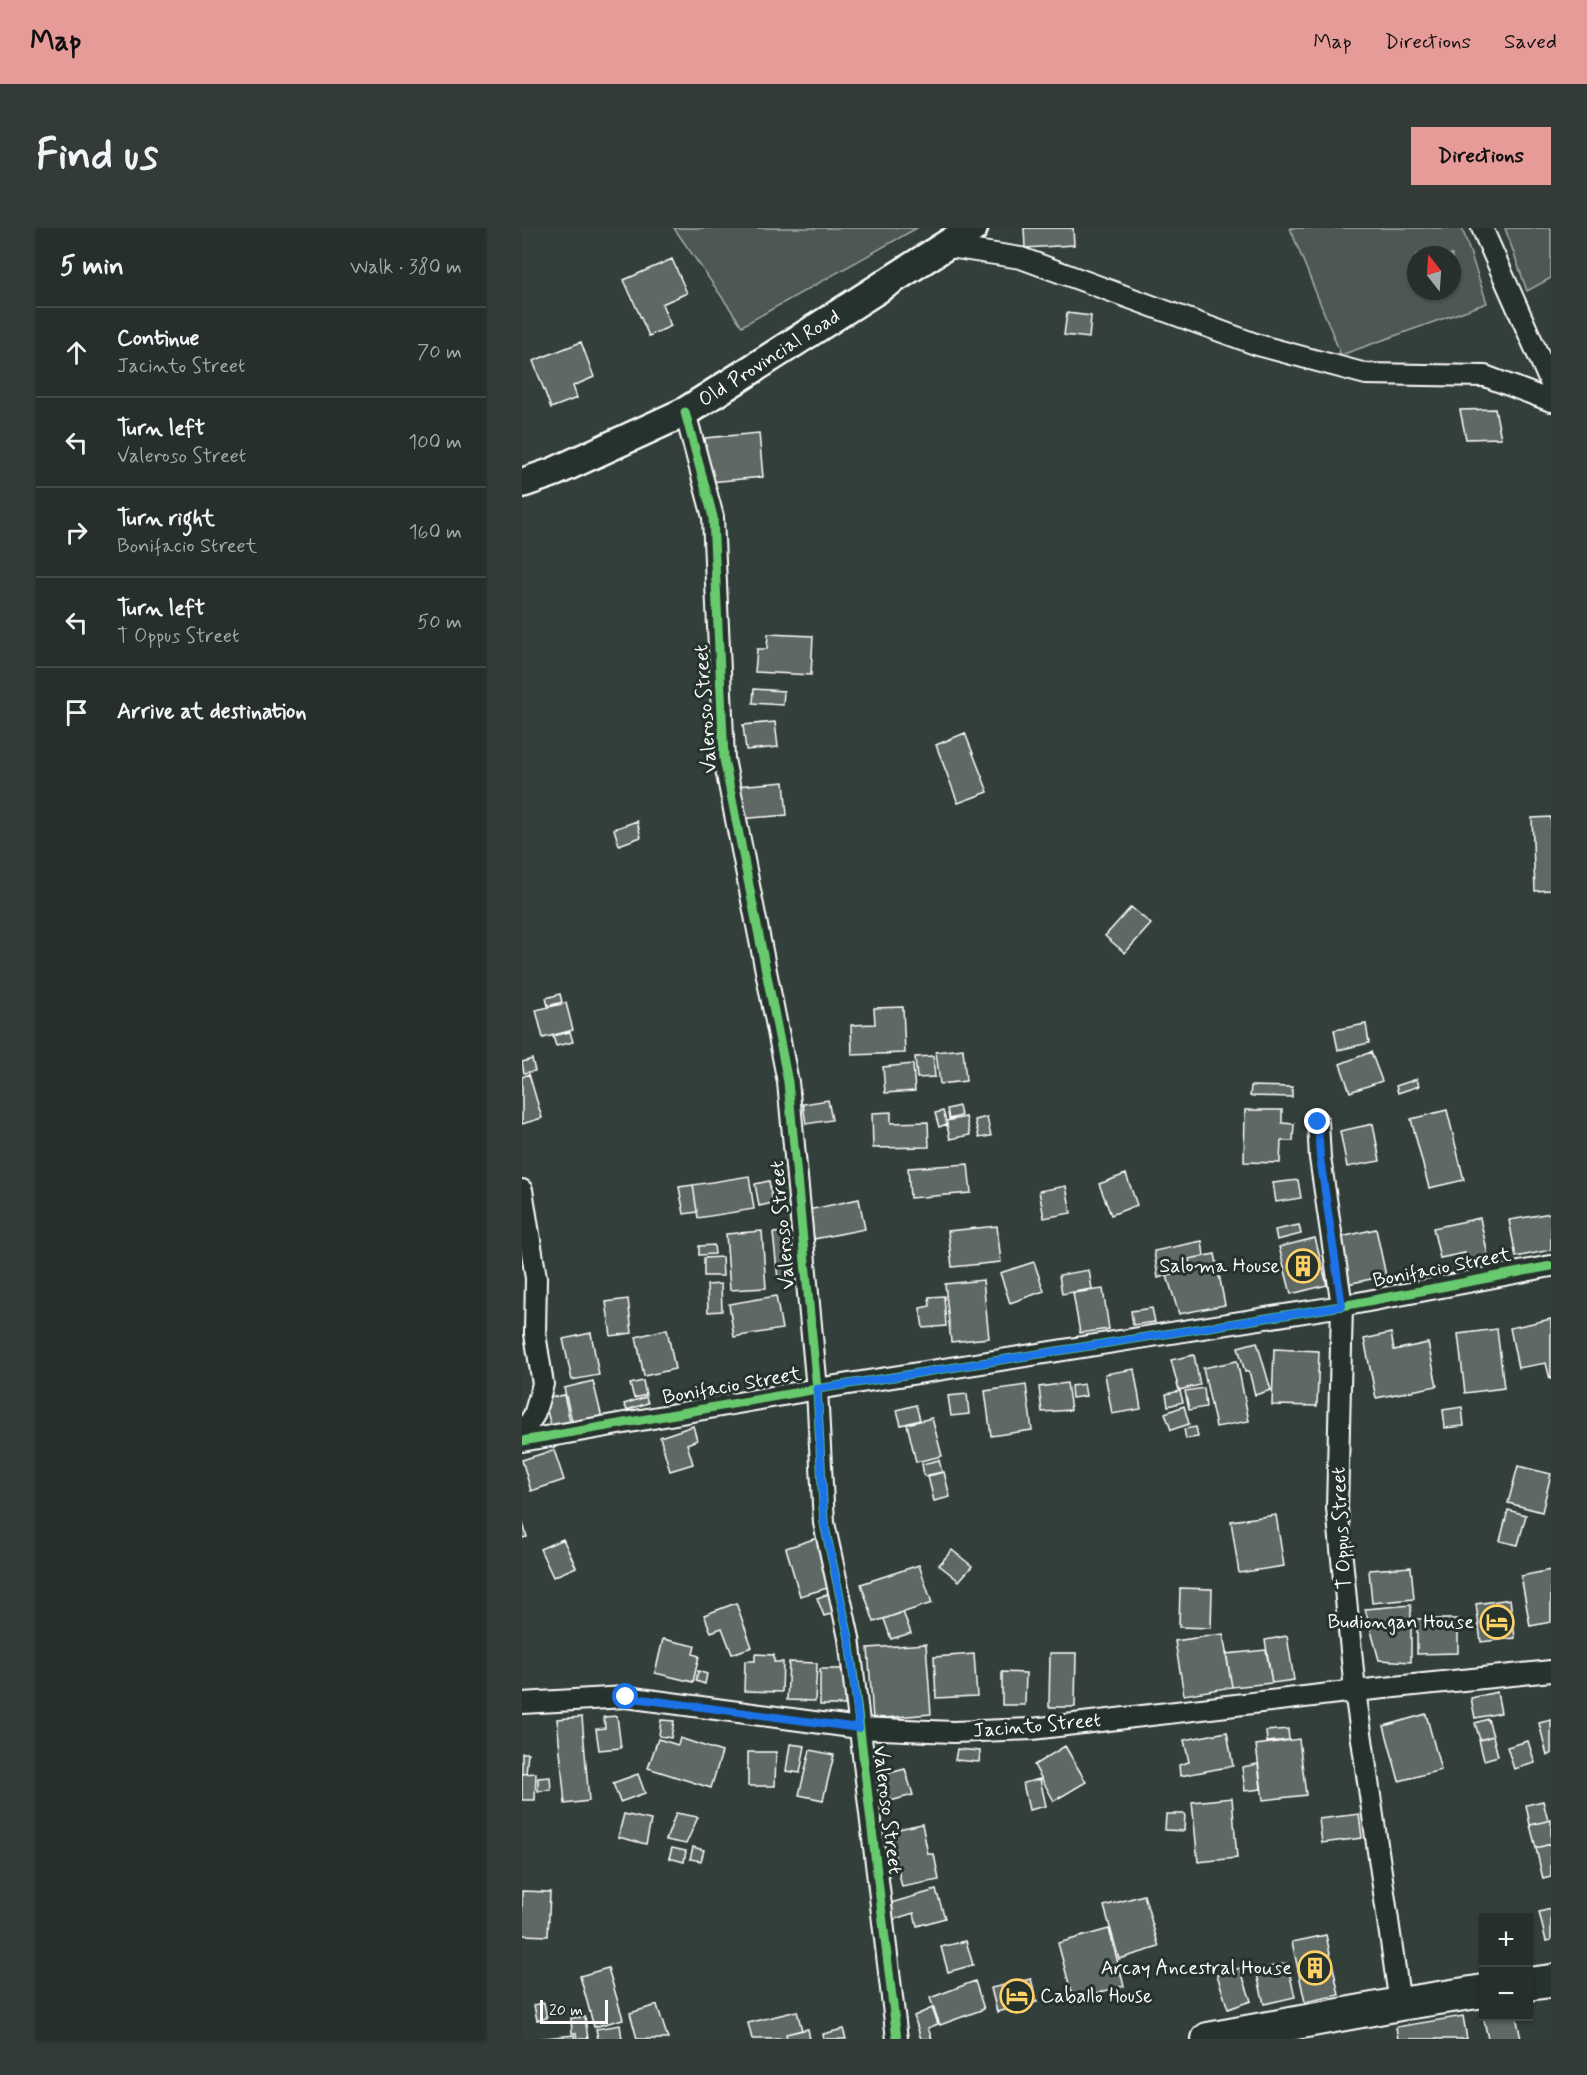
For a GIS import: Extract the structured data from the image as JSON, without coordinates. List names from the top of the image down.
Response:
{
  "streets": {
    "main road": ["Old Provincial Road"],
    "street": [
      "Valeroso Street",
      "Bonifacio Street",
      "T Oppus Street",
      "Jacinto Street"
    ]
  },
  "crossings": [
    ["Old Provincial Road", "Valeroso Street"],
    ["Valeroso Street", "Bonifacio Street"],
    ["Valeroso Street", "Jacinto Street"],
    ["Bonifacio Street", "T Oppus Street"],
    ["T Oppus Street", "Jacinto Street"]
  ],
  "places": {
    "building": ["Saloma House", "Arcay Ancestral House"],
    "hotel": ["Budiongan House", "Caballo House"]
  },
  "scale_bar": "20 m",
  "north": "top",
  "page": {
    "header": "Map",
    "nav": ["Map", "Directions", "Saved"],
    "buttons": "Directions",
    "title": "Find us",
    "heading": ["5 min", "Walk · 380 m"],
    "list": [
      ["Continue", "Jacinto Street", "70 m"],
      ["Turn left", "Valeroso Street", "100 m"],
      ["Turn right", "Bonifacio Street", "160 m"],
      ["Turn left", "T Oppus Street", "50 m"],
      "Arrive at destination"
    ],
    "map_buttons": ["+", "−"],
    "scale": "20 m"
  }
}
